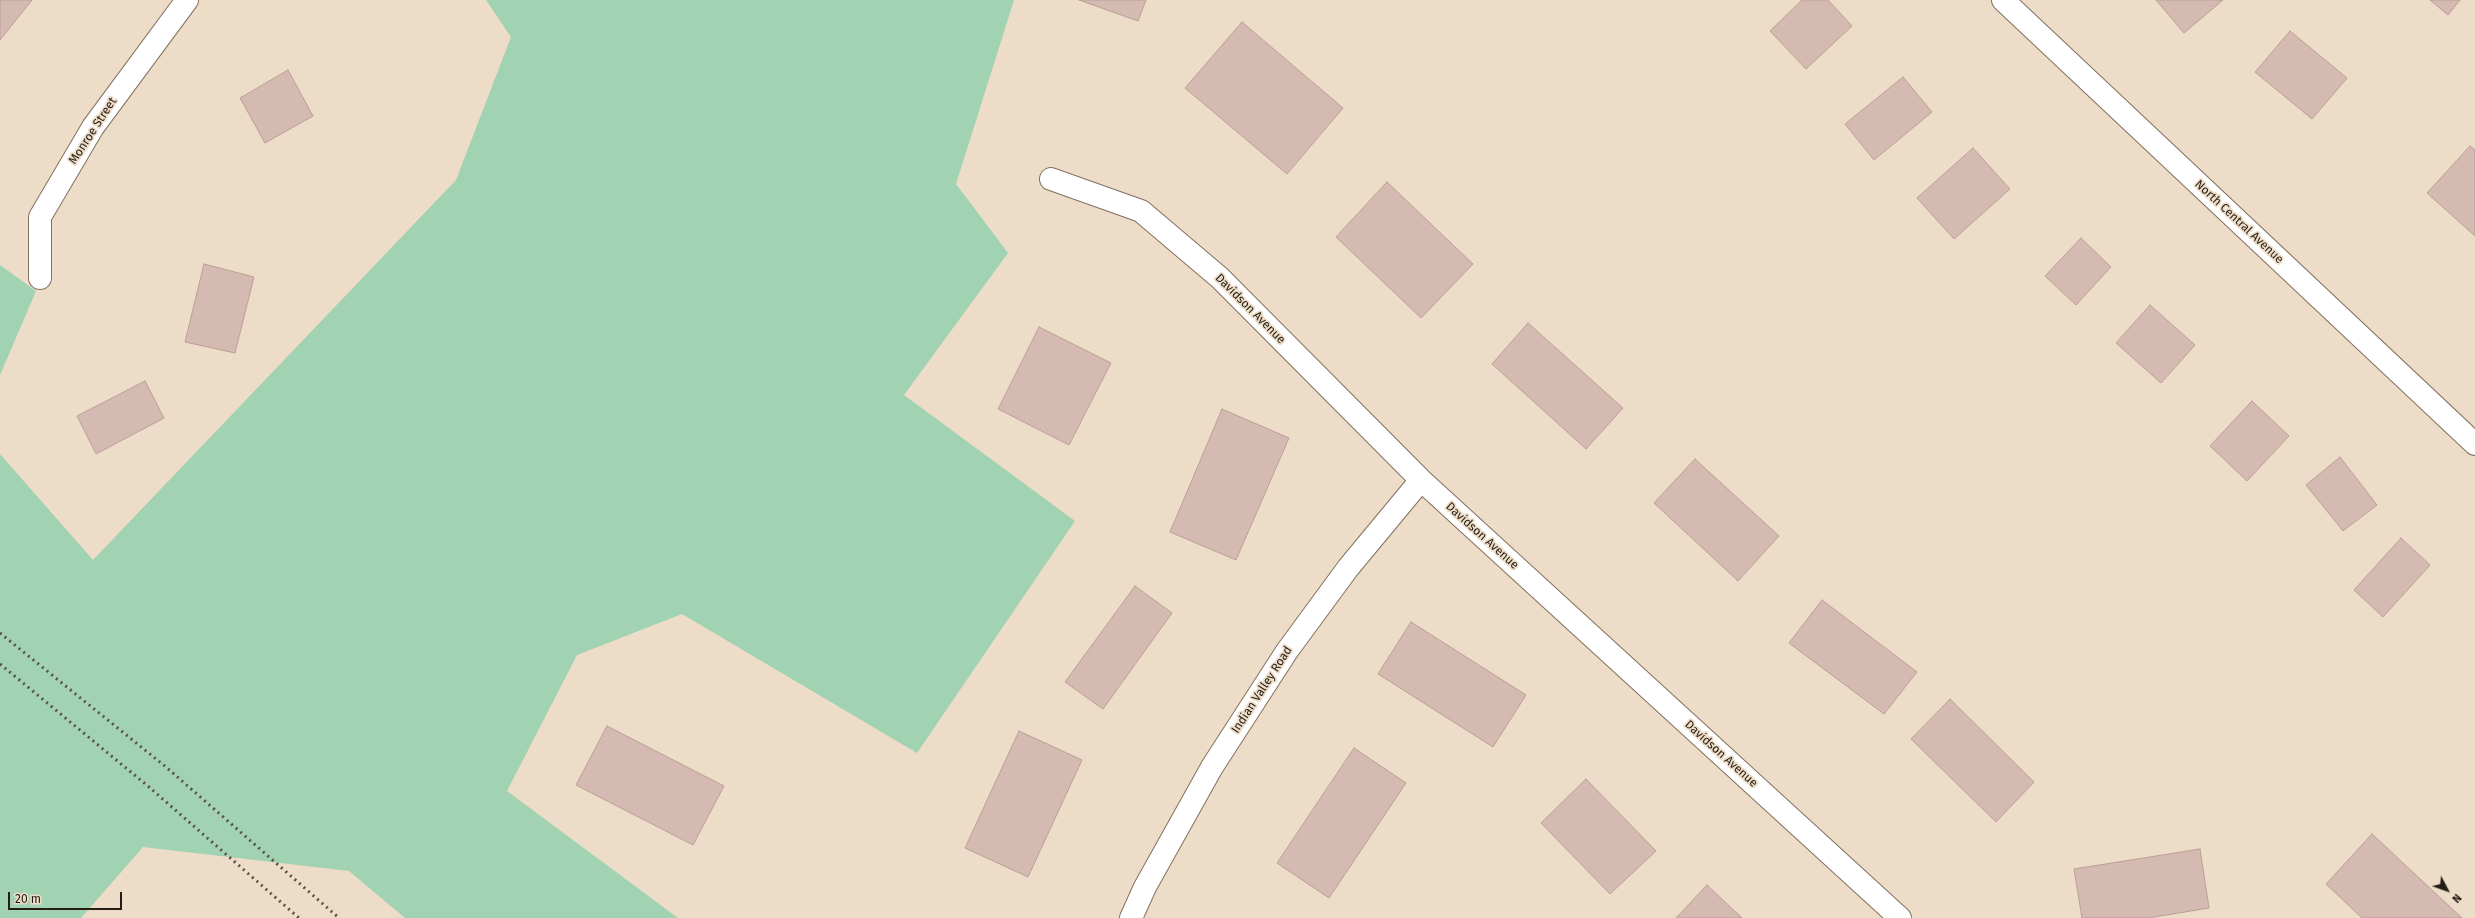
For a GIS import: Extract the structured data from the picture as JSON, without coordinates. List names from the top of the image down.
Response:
{
  "streets": {
    "street": [
      "Monroe Street",
      "North Central Avenue",
      "Davidson Avenue",
      "Indian Valley Road"
    ]
  },
  "crossings": [
    ["Davidson Avenue", "Indian Valley Road"]
  ],
  "scale_bar": "20 m",
  "north": "bottom right"
}
